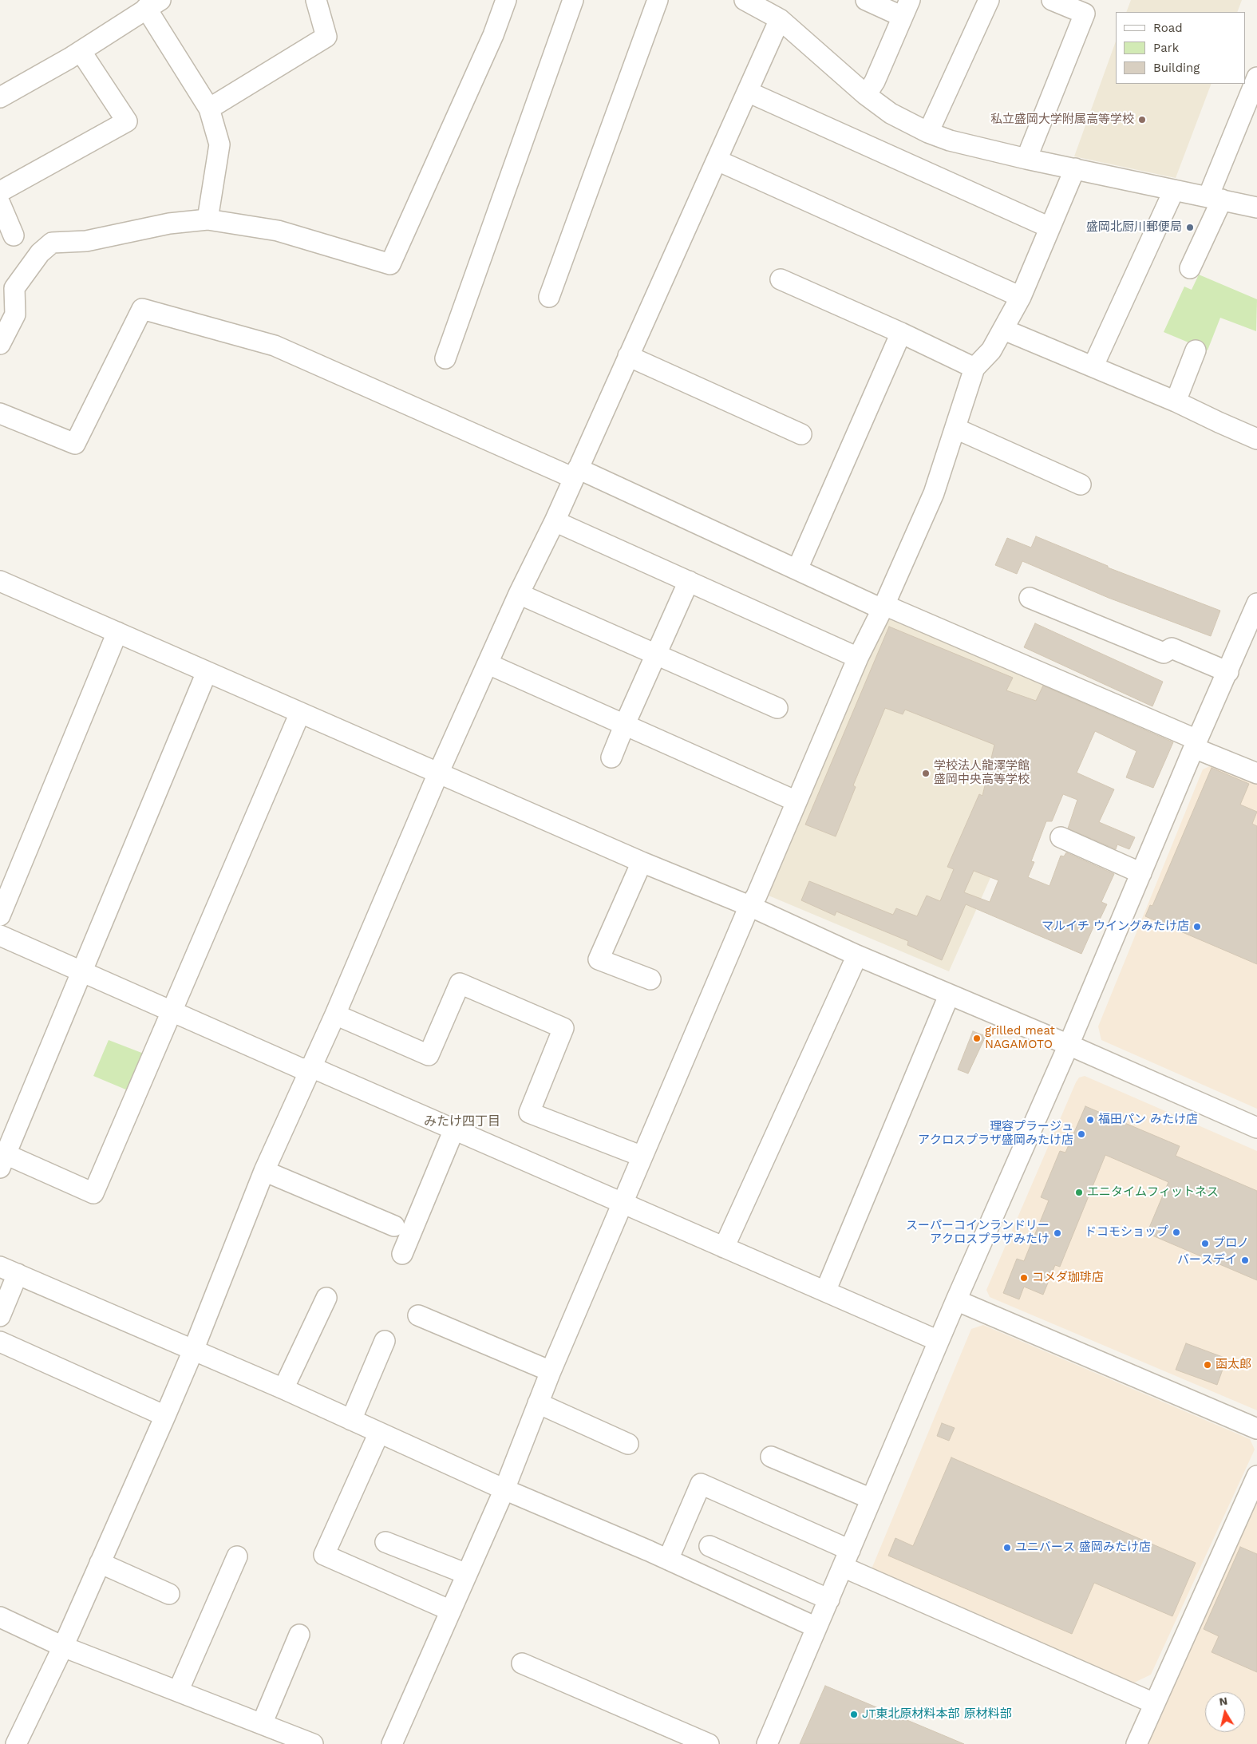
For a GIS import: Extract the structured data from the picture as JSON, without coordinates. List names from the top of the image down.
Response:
{
  "districts": ["みたけ四丁目"],
  "places": [
    "私立盛岡大学附属高等学校",
    "盛岡北厨川郵便局",
    "学校法人龍澤学館 盛岡中央高等学校",
    "マルイチ ウイングみたけ店",
    "grilled meat NAGAMOTO",
    "福田パン みたけ店",
    "理容プラージュ アクロスプラザ盛岡みたけ店",
    "エニタイムフィットネス",
    "ドコモショップ",
    "スーパーコインランドリー アクロスプラザみたけ",
    "プロノ",
    "バースデイ",
    "コメダ珈琲店",
    "函太郎",
    "ユニバース 盛岡みたけ店",
    "JT東北原材料本部 原材料部"
  ],
  "legend": ["Road", "Park", "Building"],
  "north": "top"
}
